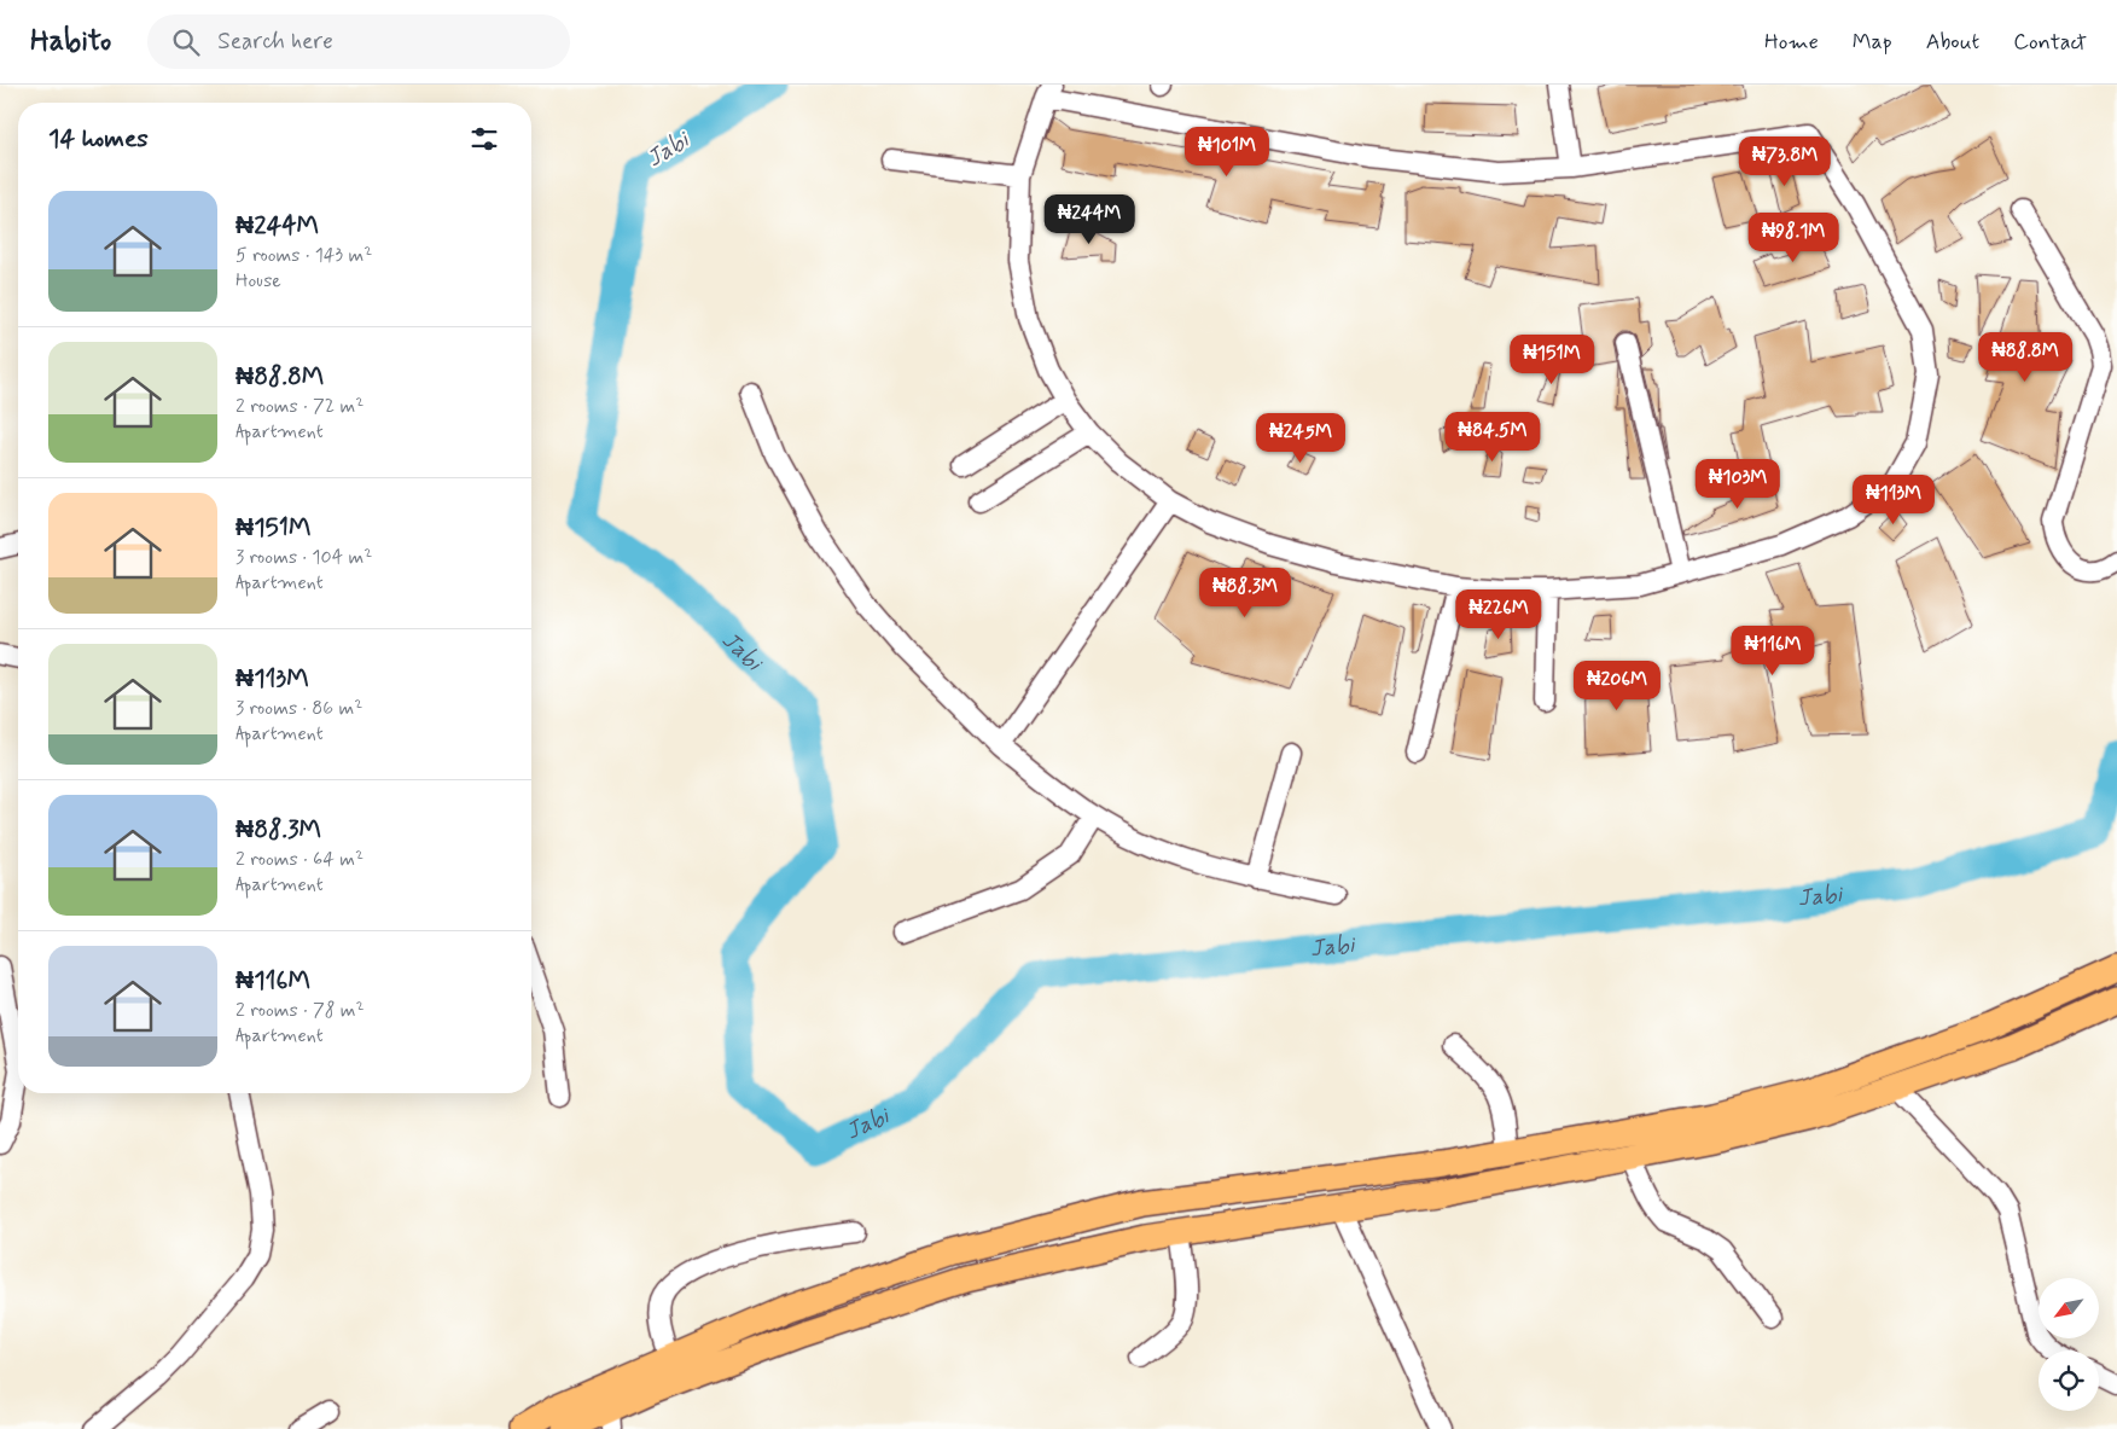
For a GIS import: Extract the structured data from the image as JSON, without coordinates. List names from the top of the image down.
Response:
{
  "water": ["Jabi"],
  "north": "bottom left",
  "page": {
    "header": "Habito",
    "search": "Search here",
    "nav": [
      "Home",
      "Map",
      "About",
      "Contact"
    ],
    "heading": "14 homes",
    "price": [
      "₦101M",
      "₦73.8M",
      "₦244M",
      "₦98.1M",
      "₦88.8M",
      "₦151M",
      "₦84.5M",
      "₦245M",
      "₦103M",
      "₦113M",
      "₦88.3M",
      "₦226M",
      "₦116M",
      "₦206M"
    ],
    "list": [
      {
        "name": "₦244M",
        "note": "5 rooms · 143 m² · House"
      },
      {
        "name": "₦88.8M",
        "note": "2 rooms · 72 m² · Apartment"
      },
      {
        "name": "₦151M",
        "note": "3 rooms · 104 m² · Apartment"
      },
      {
        "name": "₦113M",
        "note": "3 rooms · 86 m² · Apartment"
      },
      {
        "name": "₦88.3M",
        "note": "2 rooms · 64 m² · Apartment"
      },
      {
        "name": "₦116M",
        "note": "2 rooms · 78 m² · Apartment"
      }
    ]
  }
}
